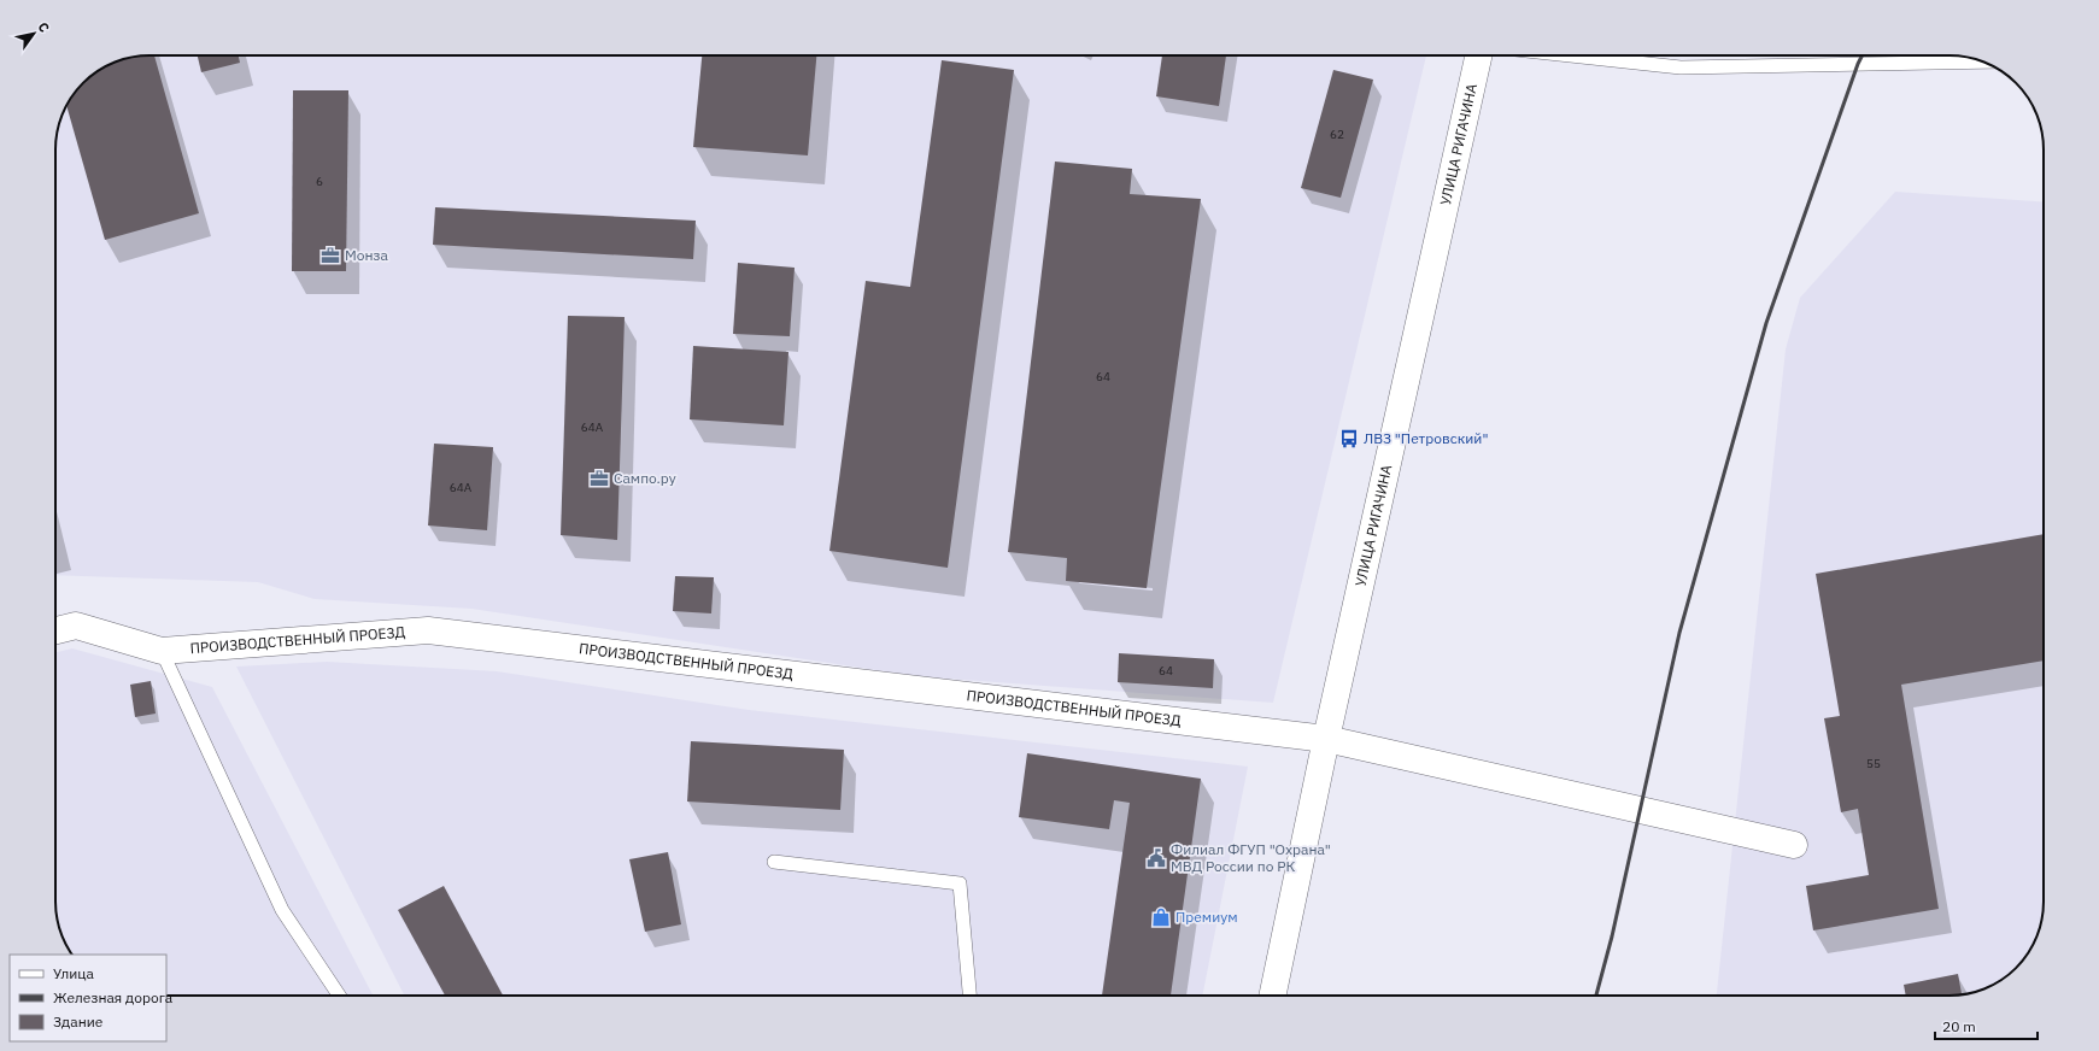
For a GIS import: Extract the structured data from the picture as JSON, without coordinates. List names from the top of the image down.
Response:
{
  "streets": {
    "street": ["УЛИЦА РИГАЧИНА", "ПРОИЗВОДСТВЕННЫЙ ПРОЕЗД"]
  },
  "crossings": [
    ["УЛИЦА РИГАЧИНА", "ПРОИЗВОДСТВЕННЫЙ ПРОЕЗД"]
  ],
  "places": {
    "office": ["Монза", "Сампо.ру"],
    "bus stop": ["ЛВЗ \"Петровский\""],
    "public building": ["Филиал ФГУП \"Охрана\" МВД России по РК"],
    "shop": ["Премиум"]
  },
  "house_numbers": [
    "62",
    "6",
    "64",
    "64А",
    "64А",
    "64",
    "55"
  ],
  "legend": ["Улица", "Железная дорога", "Здание"],
  "scale_bar": "20 m",
  "north": "top right"
}
